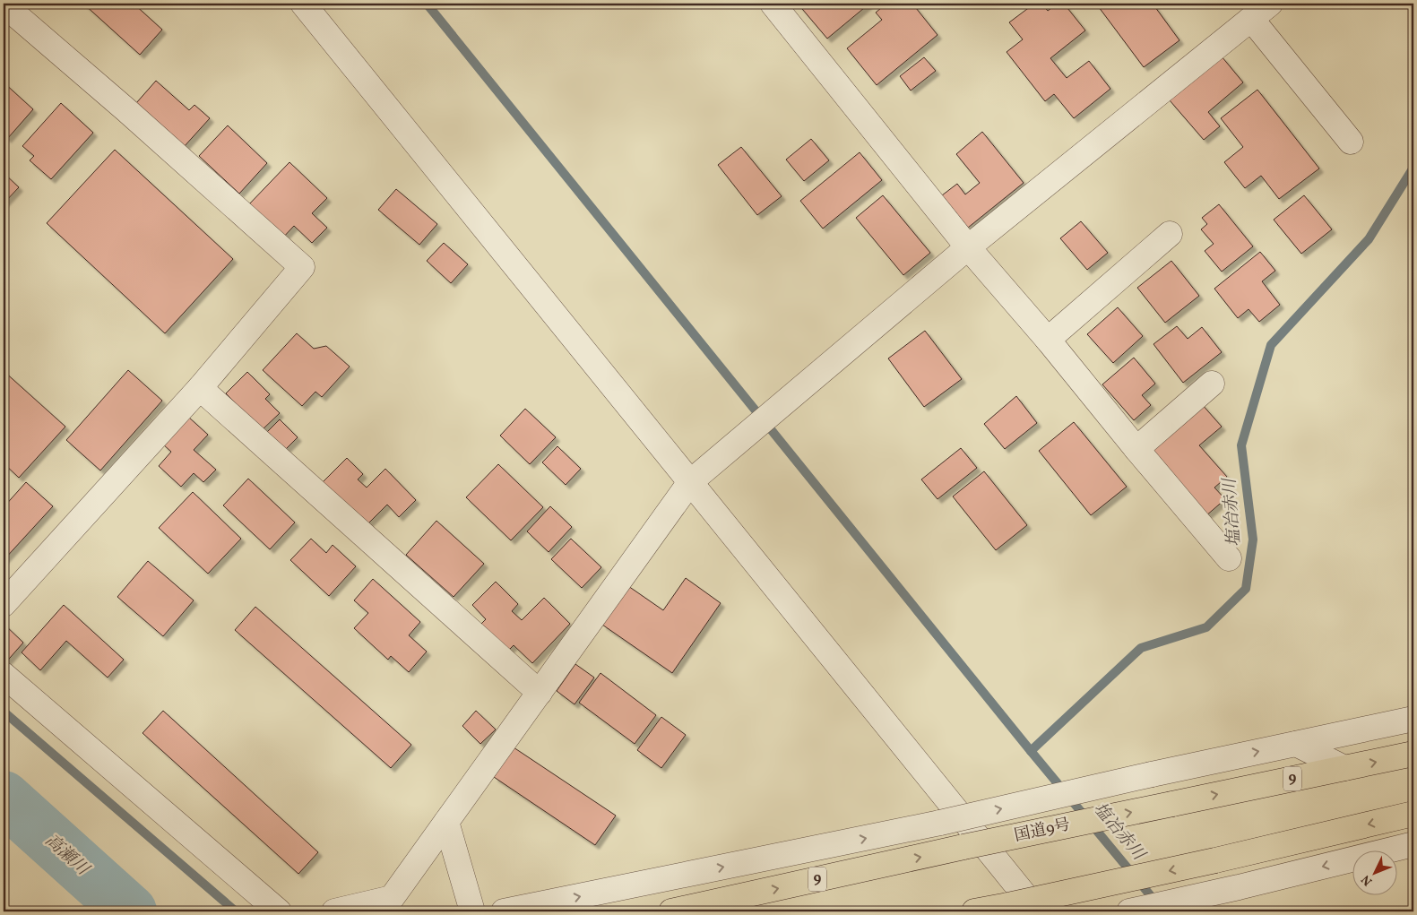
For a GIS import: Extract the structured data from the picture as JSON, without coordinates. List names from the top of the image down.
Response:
{
  "streets": {
    "highway": ["9", "国道9号"]
  },
  "water": ["塩冶赤川", "高瀬川"],
  "north": "bottom left"
}
